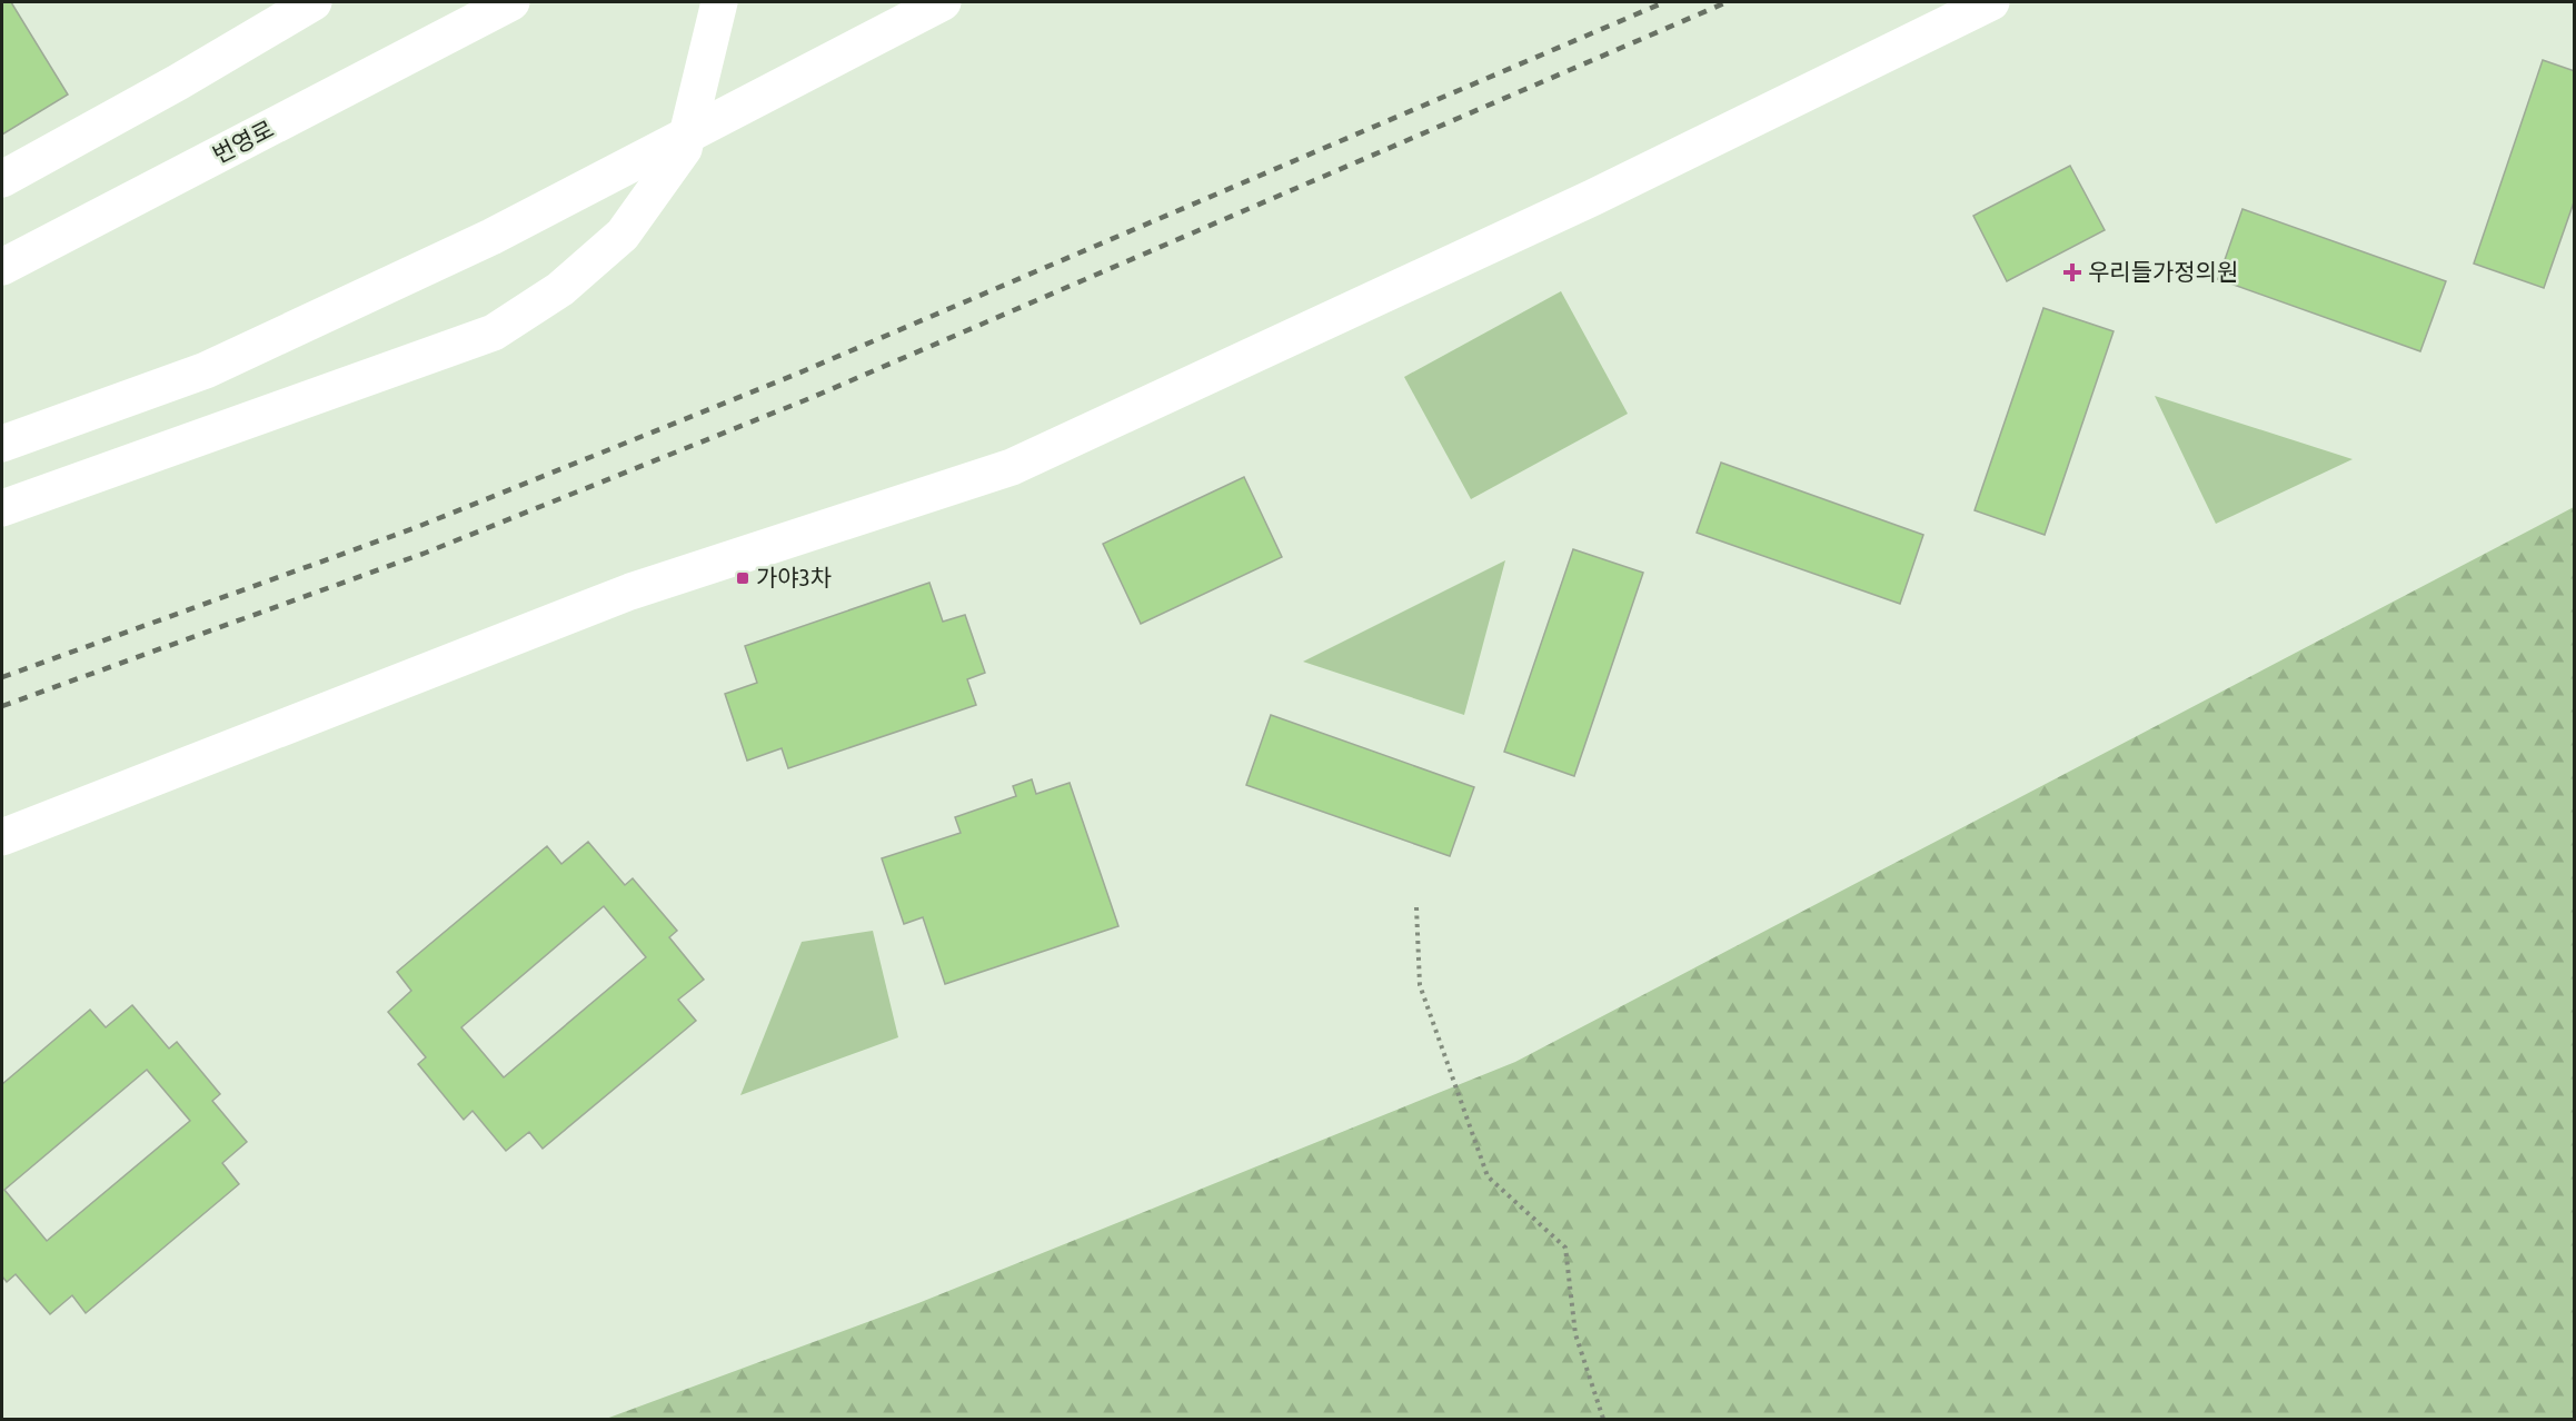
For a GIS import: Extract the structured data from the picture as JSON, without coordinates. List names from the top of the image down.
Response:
{
  "streets": {
    "street": ["번영로"]
  },
  "places": {
    "health": ["우리들가정의원"],
    "transit": ["가야3차"]
  }
}
